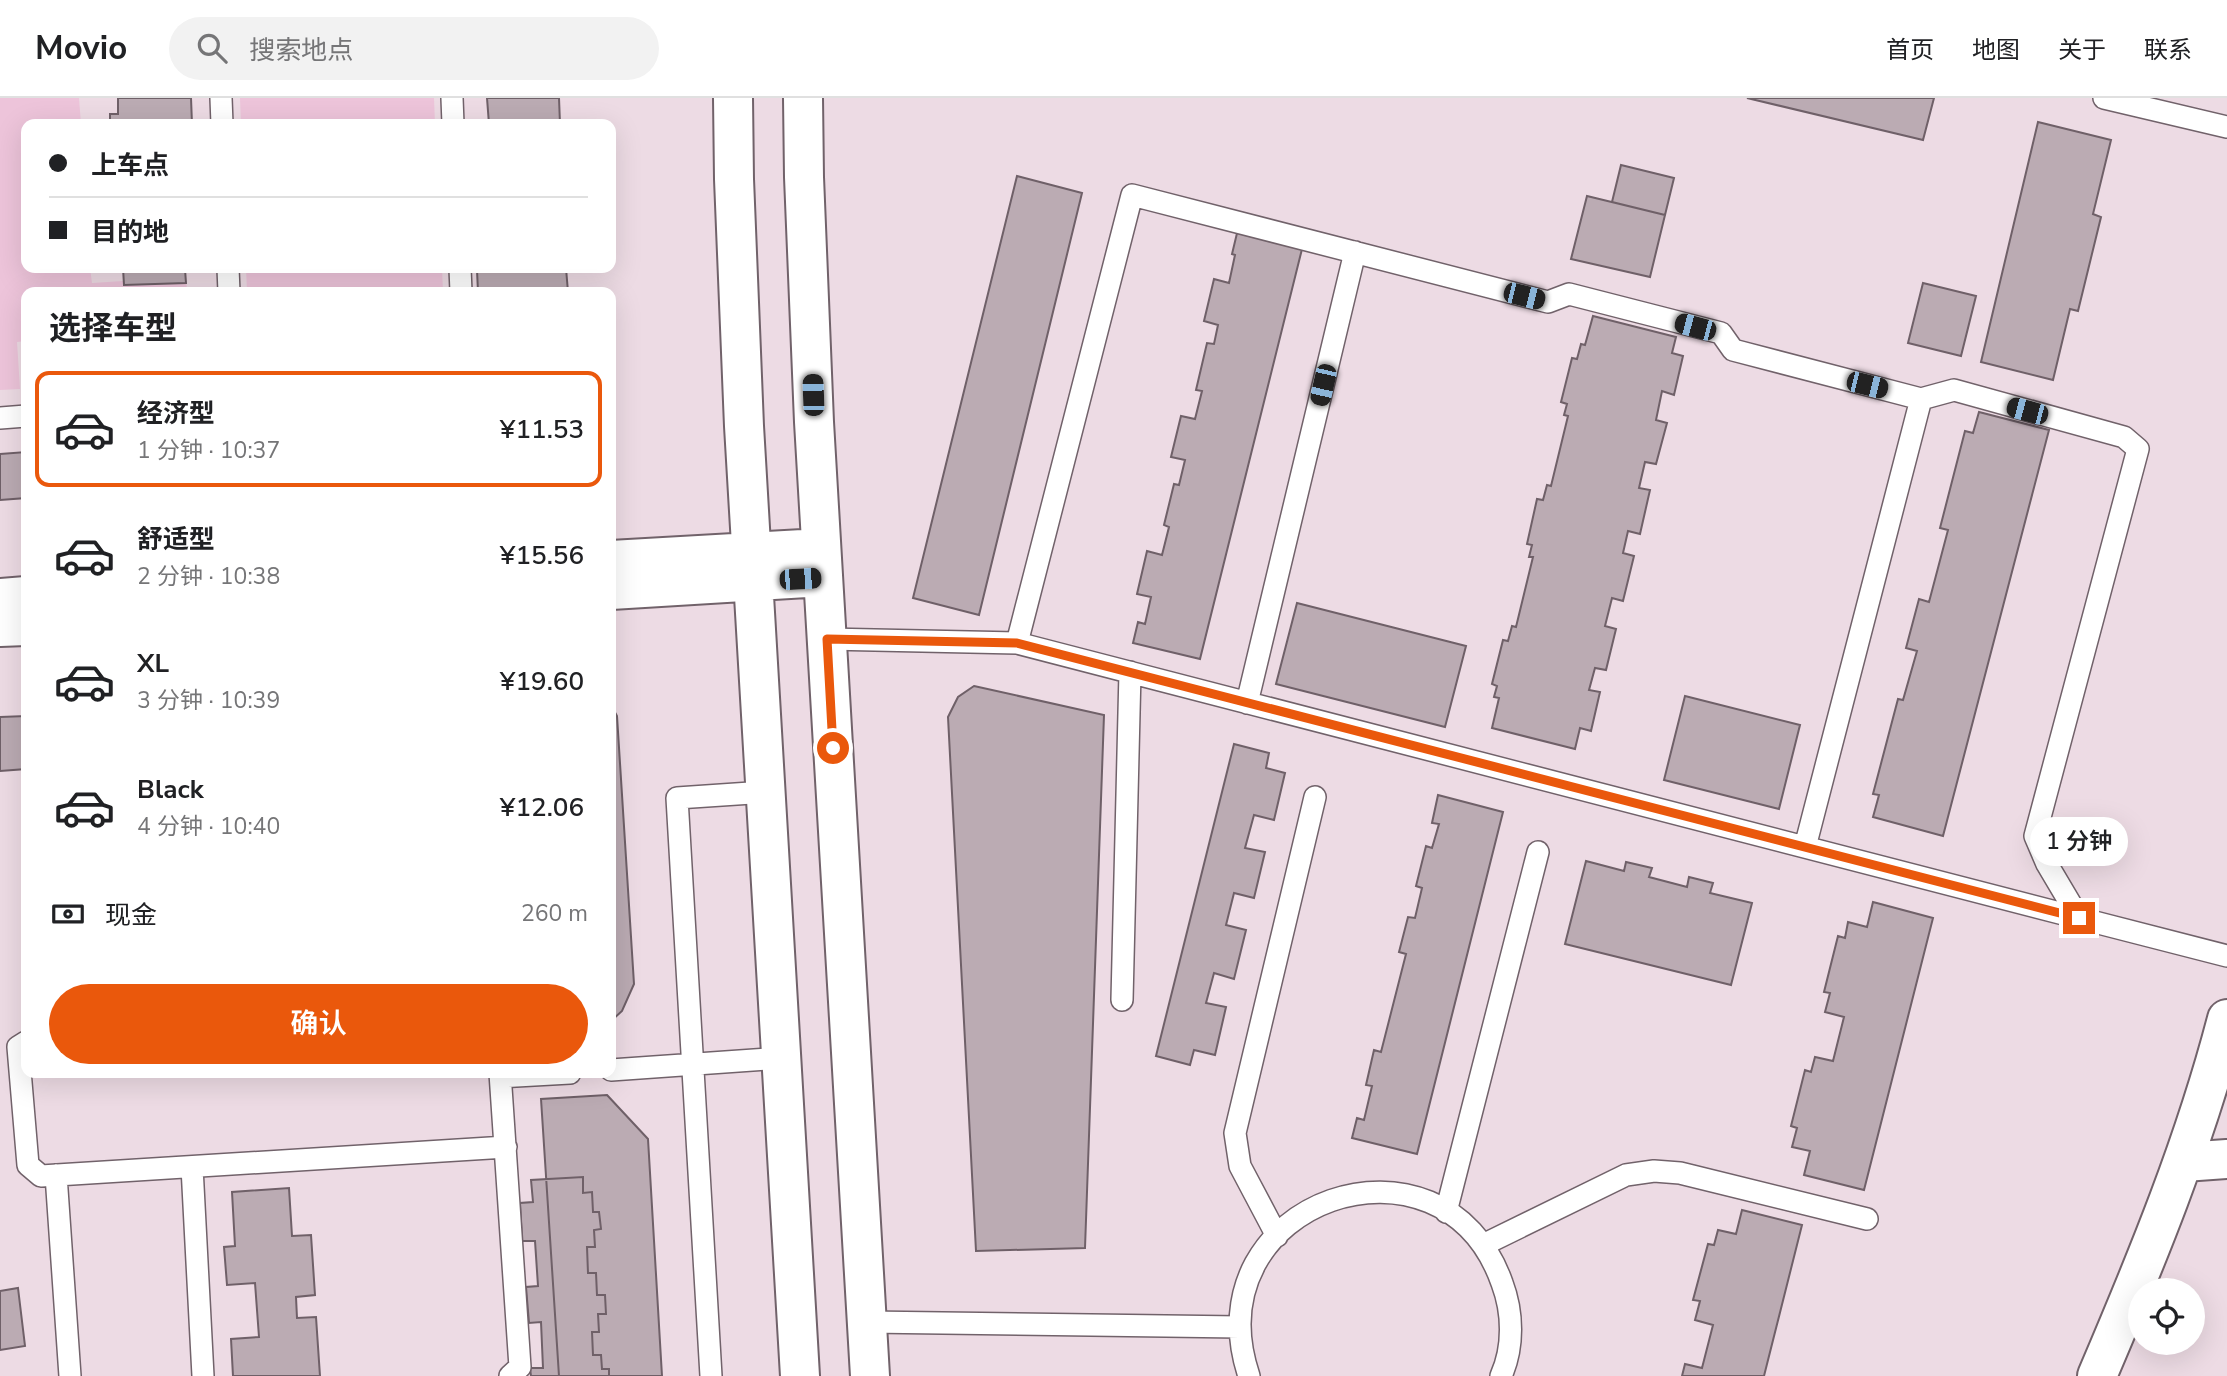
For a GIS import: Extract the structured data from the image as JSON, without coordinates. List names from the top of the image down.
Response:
{
  "page": {
    "header": "Movio",
    "search": "搜索地点",
    "nav": [
      "首页",
      "地图",
      "关于",
      "联系"
    ],
    "banner": ["上车点", "目的地"],
    "heading": "选择车型",
    "list": [
      {
        "name": "经济型",
        "note": "1 分钟 · 10:37",
        "value": "¥11.53"
      },
      {
        "name": "舒适型",
        "note": "2 分钟 · 10:38",
        "value": "¥15.56"
      },
      {
        "name": "XL",
        "note": "3 分钟 · 10:39",
        "value": "¥19.60"
      },
      {
        "name": "Black",
        "note": "4 分钟 · 10:40",
        "value": "¥12.06"
      }
    ],
    "bubble": "1 分钟",
    "pay": ["现金", "260 m"],
    "buttons": "确认"
  }
}
